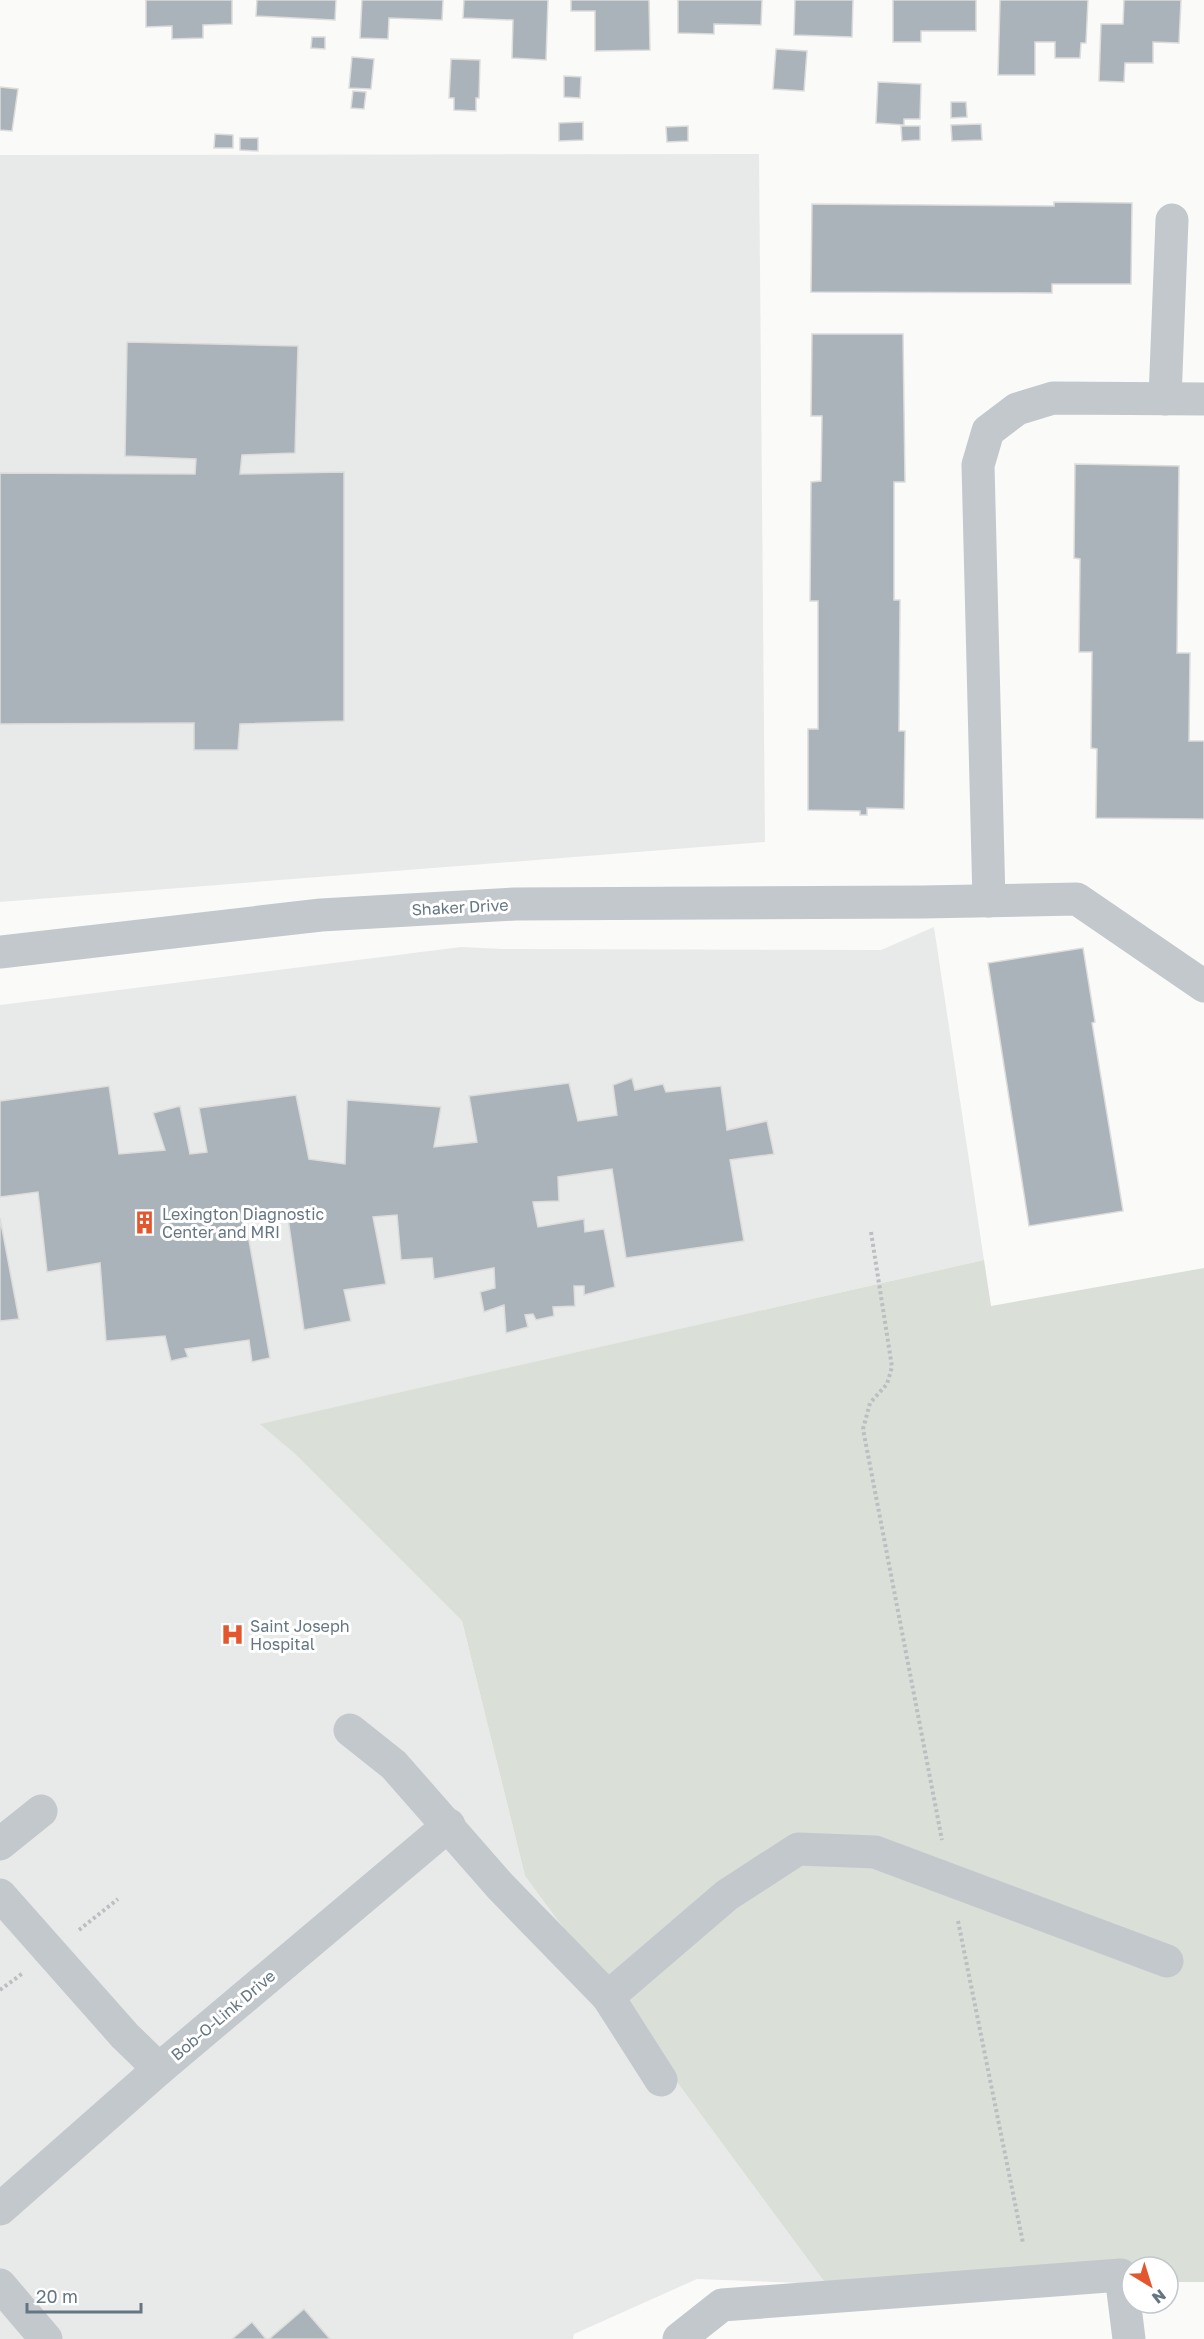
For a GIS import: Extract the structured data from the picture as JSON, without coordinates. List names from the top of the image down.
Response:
{
  "streets": {
    "street": ["Shaker Drive", "Bob-O-Link Drive"]
  },
  "places": {
    "building": ["Lexington Diagnostic Center and MRI"],
    "hospital": ["Saint Joseph Hospital"]
  },
  "scale_bar": "20 m",
  "north": "bottom right"
}
